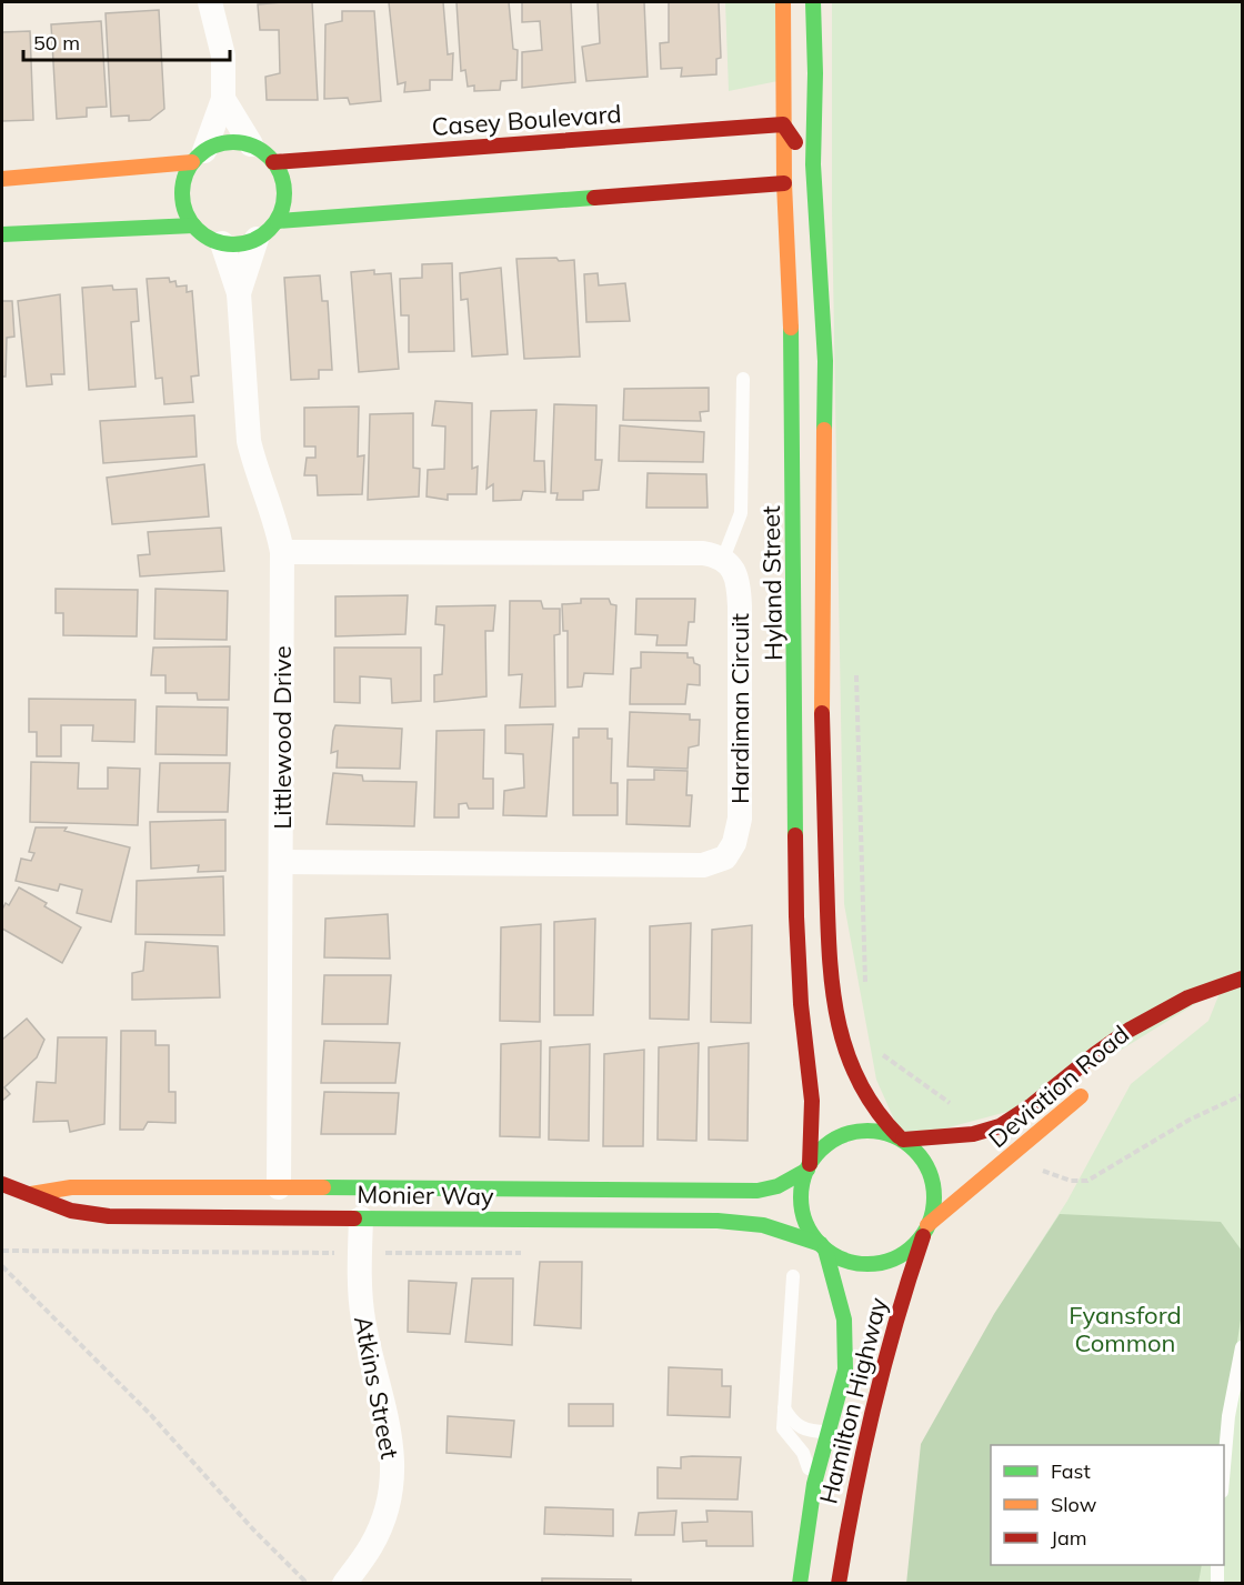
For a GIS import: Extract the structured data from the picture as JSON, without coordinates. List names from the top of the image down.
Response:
{
  "streets": {
    "main road": [
      "Casey Boulevard",
      "Hyland Street",
      "Deviation Road",
      "Monier Way",
      "Hamilton Highway"
    ],
    "street": ["Hardiman Circuit", "Littlewood Drive", "Atkins Street"]
  },
  "crossings": [
    ["Casey Boulevard", "Hyland Street"],
    ["Casey Boulevard", "Littlewood Drive"],
    ["Hyland Street", "Deviation Road"],
    ["Hyland Street", "Monier Way"],
    ["Hyland Street", "Hamilton Highway"],
    ["Hardiman Circuit", "Littlewood Drive"],
    ["Littlewood Drive", "Monier Way"],
    ["Deviation Road", "Monier Way"],
    ["Deviation Road", "Hamilton Highway"],
    ["Monier Way", "Atkins Street"],
    ["Monier Way", "Hamilton Highway"]
  ],
  "parks": ["Fyansford Common"],
  "legend": ["Fast", "Slow", "Jam"],
  "scale_bar": "50 m"
}
